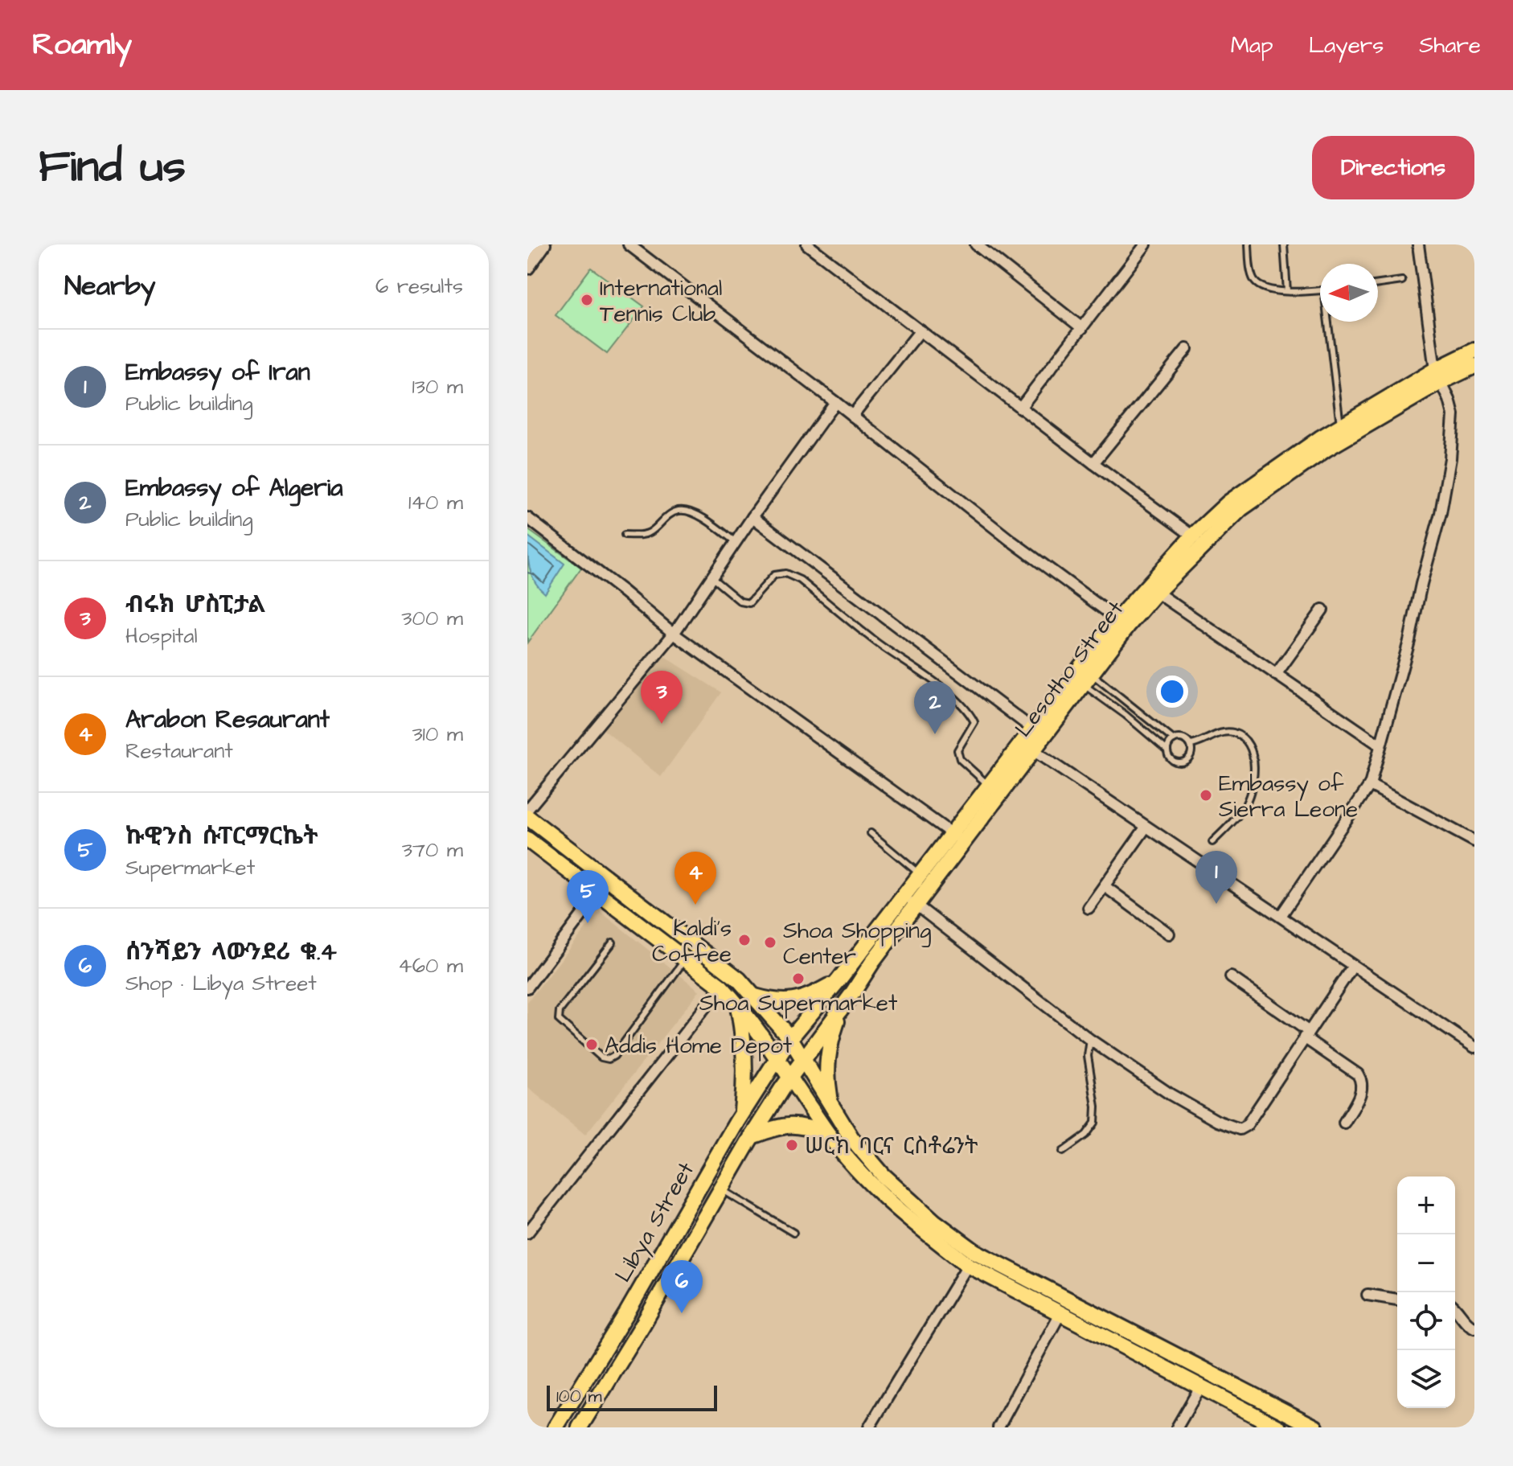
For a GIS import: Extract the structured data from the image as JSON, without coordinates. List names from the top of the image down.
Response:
{
  "streets": {
    "main road": ["Lesotho Street", "Libya Street"]
  },
  "crossings": [
    ["Lesotho Street", "Libya Street"]
  ],
  "places": [
    "International Tennis Club",
    "Embassy of Sierra Leone",
    "Kaldi's Coffee",
    "Shoa Shopping Center",
    "Shoa Supermarket",
    "Addis Home Depot",
    "ሠርክ ባርና ርስቶሬንት"
  ],
  "scale_bar": "100 m",
  "north": "left",
  "page": {
    "header": "Roamly",
    "nav": ["Map", "Layers", "Share"],
    "title": "Find us",
    "buttons": "Directions",
    "heading": ["Nearby", "6 results"],
    "list": [
      {
        "mark": "1",
        "name": "Embassy of Iran",
        "note": "Public building",
        "value": "130 m"
      },
      {
        "mark": "2",
        "name": "Embassy of Algeria",
        "note": "Public building",
        "value": "140 m"
      },
      {
        "mark": "3",
        "name": "ብሩክ ሆስፒታል",
        "note": "Hospital",
        "value": "300 m"
      },
      {
        "mark": "4",
        "name": "Arabon Resaurant",
        "note": "Restaurant",
        "value": "310 m"
      },
      {
        "mark": "5",
        "name": "ኩዊንስ ሱፐርማርኬት",
        "note": "Supermarket",
        "value": "370 m"
      },
      {
        "mark": "6",
        "name": "ሰንሻይን ላውንደሪ ቁ.4",
        "note": "Shop · Libya Street",
        "value": "460 m"
      }
    ],
    "pins": [
      "3",
      "2",
      "1",
      "4",
      "5",
      "6"
    ],
    "map_buttons": ["+", "−"],
    "scale": "100 m"
  }
}
